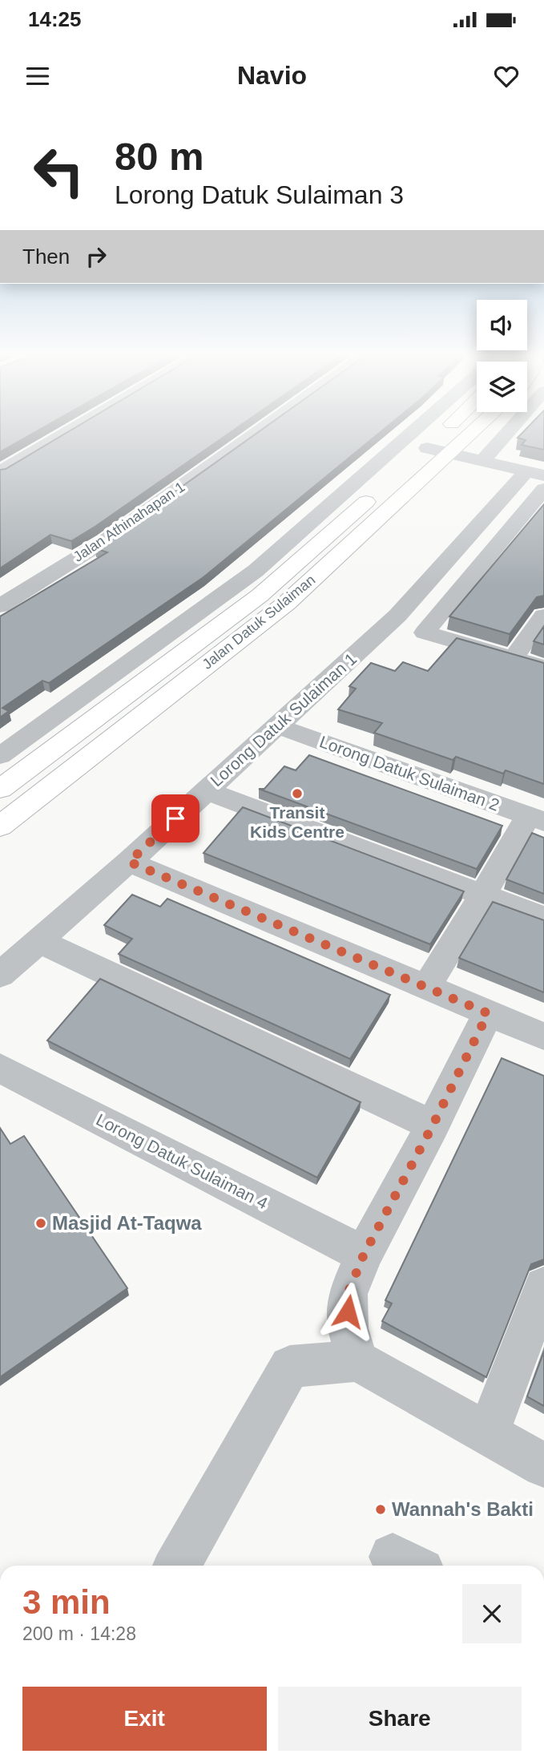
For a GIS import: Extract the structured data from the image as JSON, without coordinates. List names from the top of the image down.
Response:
{
  "streets": {
    "main road": ["Jalan Datuk Sulaiman"],
    "street": [
      "Jalan Athinahapan 1",
      "Lorong Datuk Sulaiman 1",
      "Lorong Datuk Sulaiman 2",
      "Lorong Datuk Sulaiman 4"
    ]
  },
  "crossings": [
    ["Lorong Datuk Sulaiman 1", "Lorong Datuk Sulaiman 2"]
  ],
  "places": ["Transit Kids Centre", "Masjid At-Taqwa", "Wannah's Bakti"],
  "page": {
    "status": "14:25",
    "header": "Navio",
    "turn": ["80 m", "Lorong Datuk Sulaiman 3"],
    "then": "Then",
    "heading": ["3 min", "200 m · 14:28"],
    "buttons": ["Exit", "Share"]
  }
}
